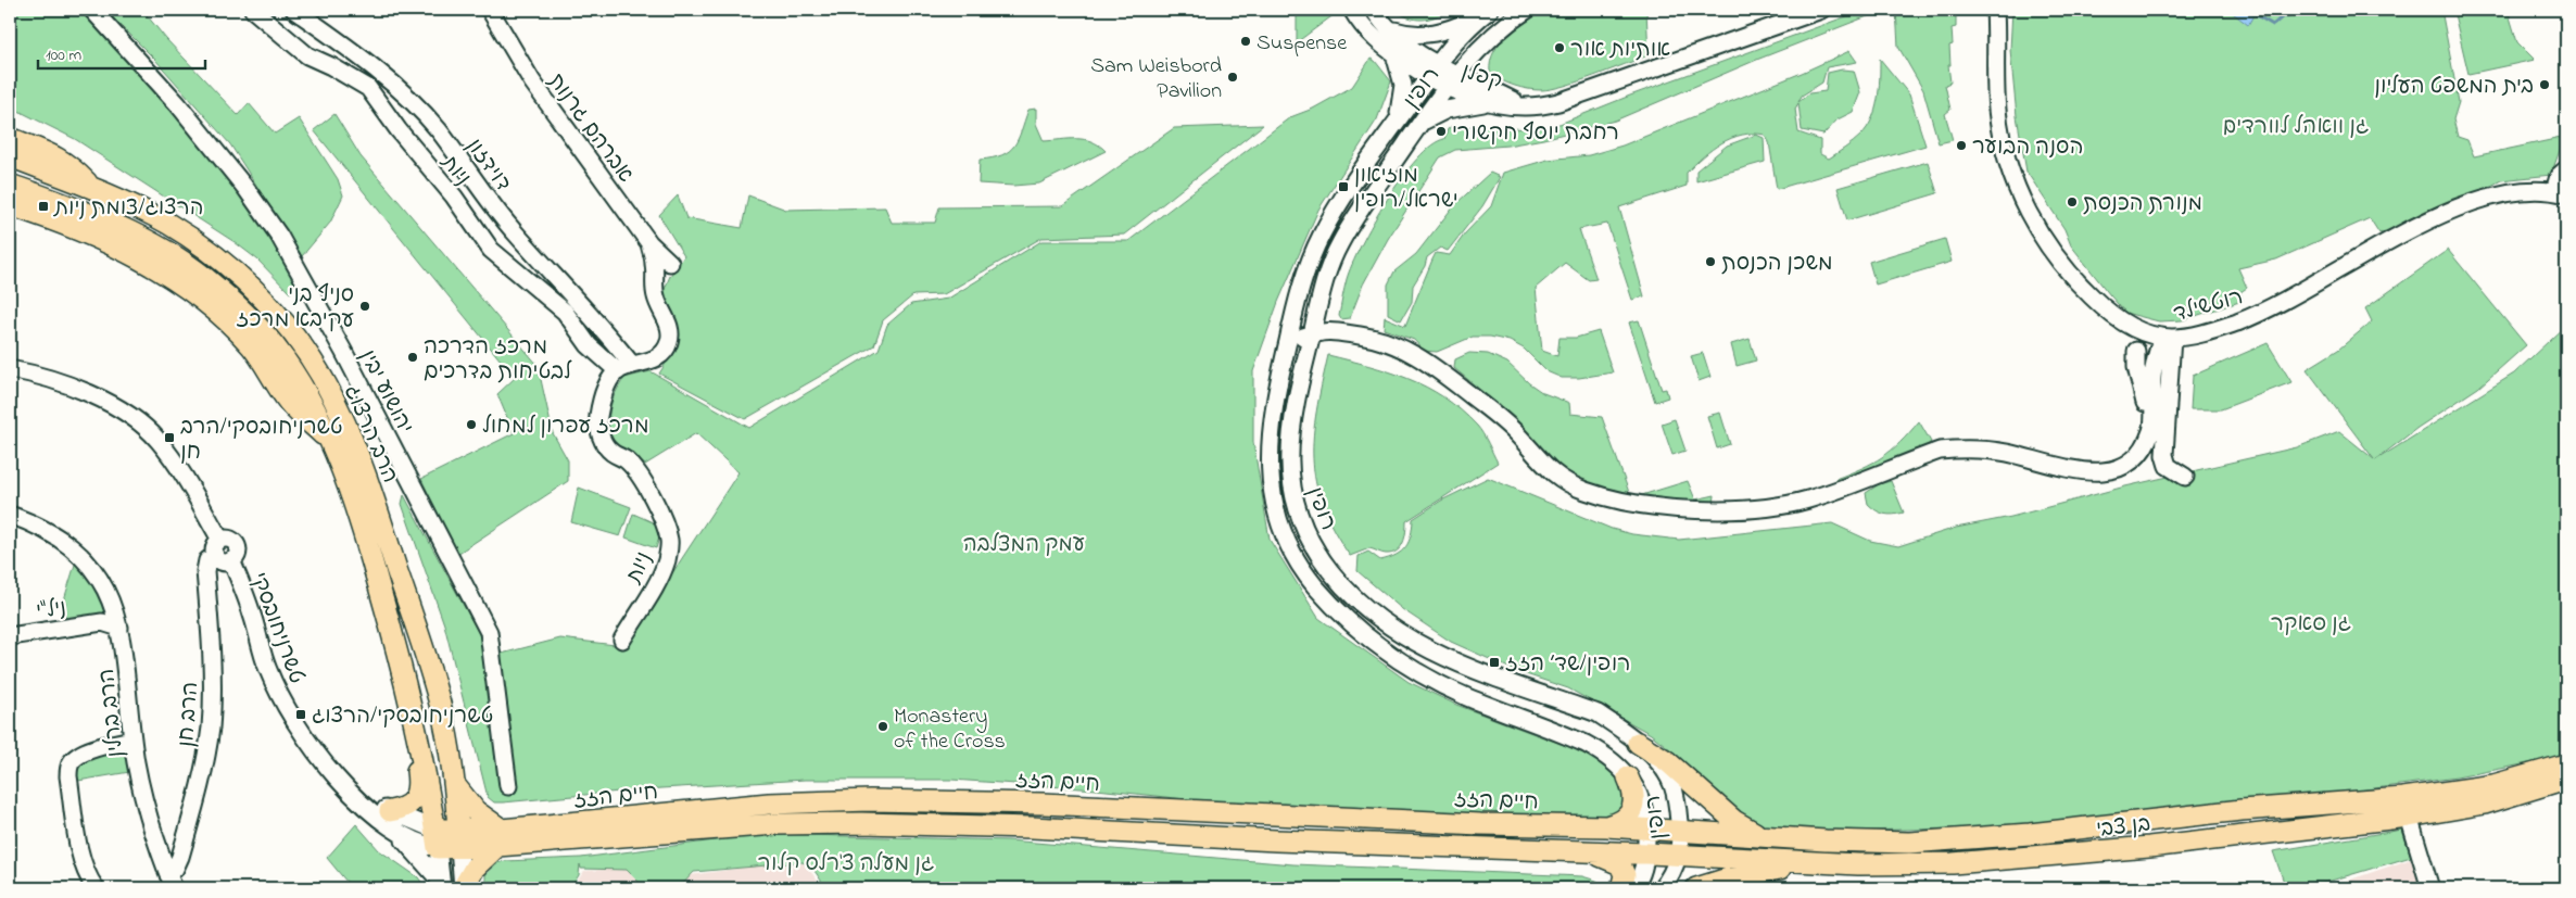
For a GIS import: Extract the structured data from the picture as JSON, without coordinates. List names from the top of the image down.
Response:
{
  "streets": {
    "main road": ["הרב הרצוג", "חיים הזז", "בן צבי"],
    "street": [
      "קפלן",
      "רופין",
      "אברהם גרנות",
      "דוידזון",
      "ניות",
      "רוטשילד",
      "יהושוע יבין",
      "ניל\"י",
      "טשרניחובסקי",
      "הרב ברלין",
      "הרב חן"
    ]
  },
  "crossings": [
    ["קפלן", "רופין"],
    ["רופין", "חיים הזז"],
    ["רופין", "בן צבי"],
    ["דוידזון", "ניות"],
    ["הרב הרצוג", "טשרניחובסקי"],
    ["הרב הרצוג", "חיים הזז"],
    ["ניל\"י", "הרב ברלין"],
    ["טשרניחובסקי", "הרב חן"],
    ["טשרניחובסקי", "חיים הזז"],
    ["הרב ברלין", "הרב חן"],
    ["חיים הזז", "בן צבי"]
  ],
  "parks": [
    "גן וואהל לוורדים",
    "עמק המצלבה",
    "גן סאקר",
    "גן מעלה צ'רלס קלור"
  ],
  "places": {
    "other": [
      "Suspense",
      "אותיות אור",
      "Sam Weisbord Pavilion",
      "בית המשפט העליון",
      "רחבת יוסף חקשורי",
      "הסנה הבוער",
      "מנורת הכנסת",
      "משכן הכנסת",
      "סניף בני עקיבא מרכז",
      "מרכז הדרכה לבטיחות בדרכים",
      "מרכז עפרון למחול",
      "Monastery of the Cross"
    ],
    "transit": [
      "מוזיאון ישראל/רופין",
      "הרצוג/צומת ניות",
      "טשרניחובסקי/הרב חן",
      "רופין/שד׳ הזז",
      "טשרניחובסקי/הרצוג"
    ]
  },
  "scale_bar": "100 m"
}
